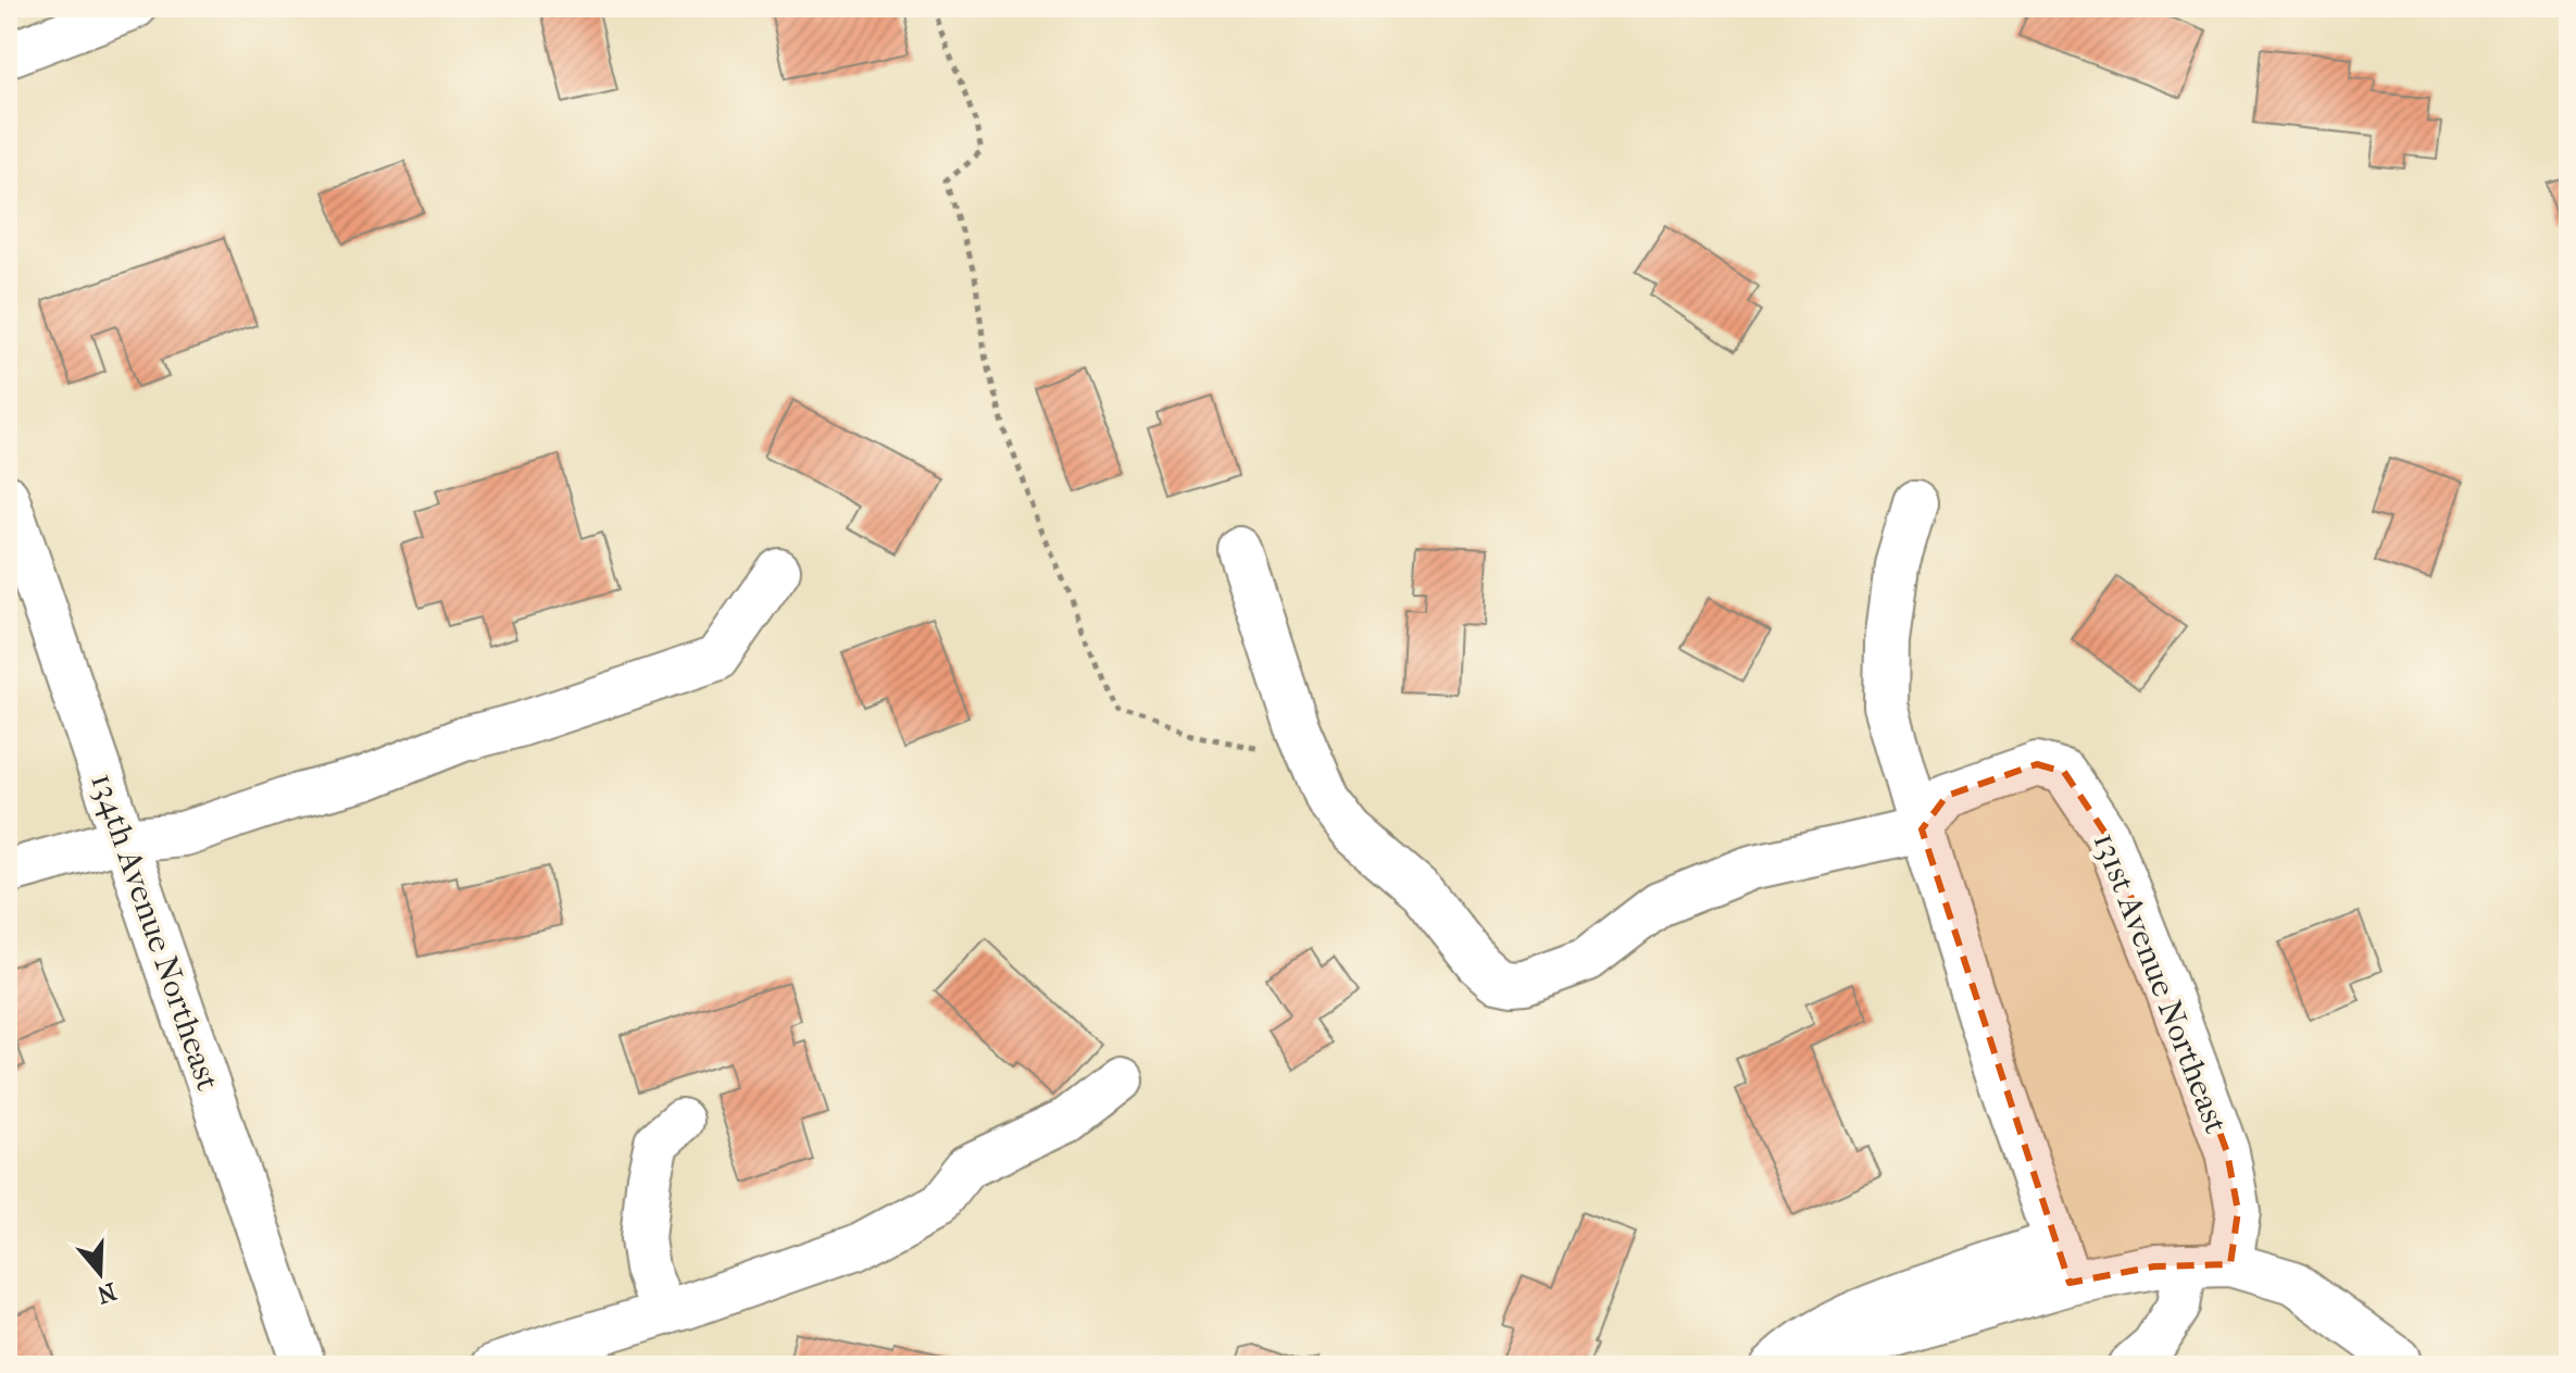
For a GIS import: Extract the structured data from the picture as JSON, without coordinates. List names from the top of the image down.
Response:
{
  "streets": {
    "street": ["134th Avenue Northeast", "131st Avenue Northeast"]
  },
  "north": "bottom"
}
